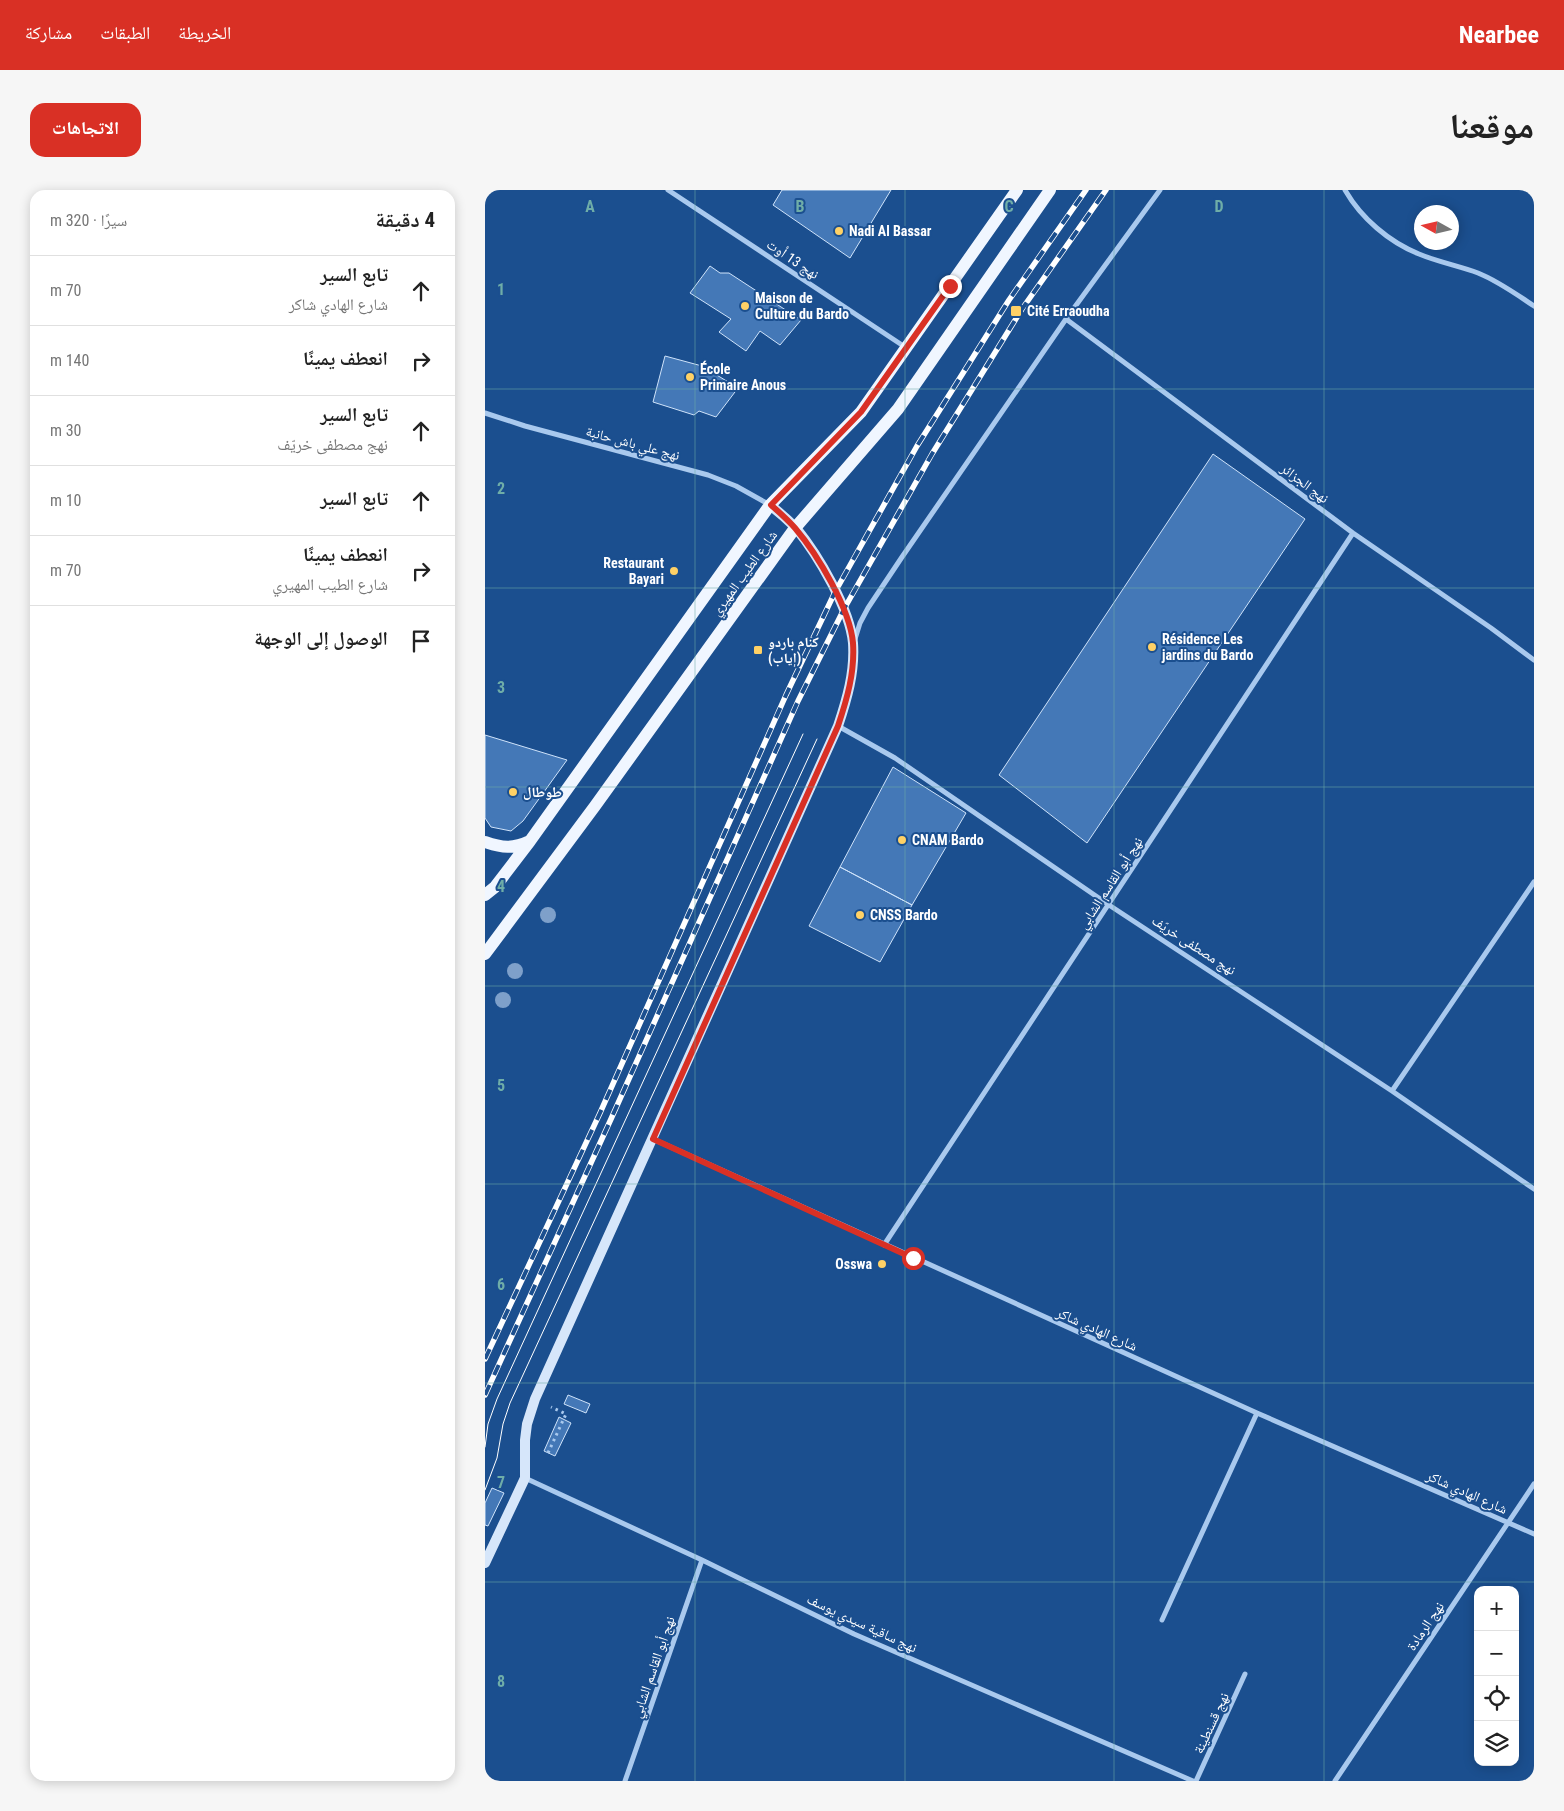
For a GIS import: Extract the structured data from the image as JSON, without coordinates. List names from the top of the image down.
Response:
{
  "streets": {
    "main road": ["شارع الطيب المهيري"],
    "street": [
      "نهج 13 أوت",
      "نهج علي باش حانبة",
      "نهج الجزائر",
      "نهج أبو القاسم الشابي",
      "نهج مصطفى خريّف",
      "شارع الهادي شاكر",
      "نهج ساقية سيدي يوسف",
      "نهج الرمادة",
      "نهج قسنطينة"
    ]
  },
  "crossings": [
    ["نهج 13 أوت", "شارع الطيب المهيري"],
    ["نهج علي باش حانبة", "شارع الطيب المهيري"],
    ["نهج الجزائر", "نهج أبو القاسم الشابي"],
    ["نهج أبو القاسم الشابي", "نهج مصطفى خريّف"],
    ["نهج أبو القاسم الشابي", "شارع الهادي شاكر"],
    ["نهج أبو القاسم الشابي", "نهج ساقية سيدي يوسف"],
    ["شارع الهادي شاكر", "نهج الرمادة"],
    ["نهج ساقية سيدي يوسف", "نهج قسنطينة"]
  ],
  "places": {
    "other": [
      "Nadi Al Bassar",
      "Maison de Culture du Bardo",
      "École Primaire Anous",
      "Restaurant Bayari",
      "Résidence Les jardins du Bardo",
      "طوطال",
      "CNAM Bardo",
      "CNSS Bardo",
      "Osswa"
    ],
    "transit": ["Cité Erraoudha", "كنام باردو (إياب)"]
  },
  "north": "left",
  "page": {
    "header": "Nearbee",
    "nav": ["الخريطة", "الطبقات", "مشاركة"],
    "title": "موقعنا",
    "buttons": "الاتجاهات",
    "heading": ["4 دقيقة", "سيرًا · 320 m"],
    "list": [
      ["تابع السير", "شارع الهادي شاكر", "70 m"],
      ["انعطف يمينًا", "140 m"],
      ["تابع السير", "نهج مصطفى خريّف", "30 m"],
      ["تابع السير", "10 m"],
      ["انعطف يمينًا", "شارع الطيب المهيري", "70 m"],
      "الوصول إلى الوجهة"
    ],
    "map_buttons": ["+", "−"]
  },
  "grid": {
    "columns": [
      "A",
      "B",
      "C",
      "D"
    ],
    "rows": [
      "1",
      "2",
      "3",
      "4",
      "5",
      "6",
      "7",
      "8"
    ]
  }
}
